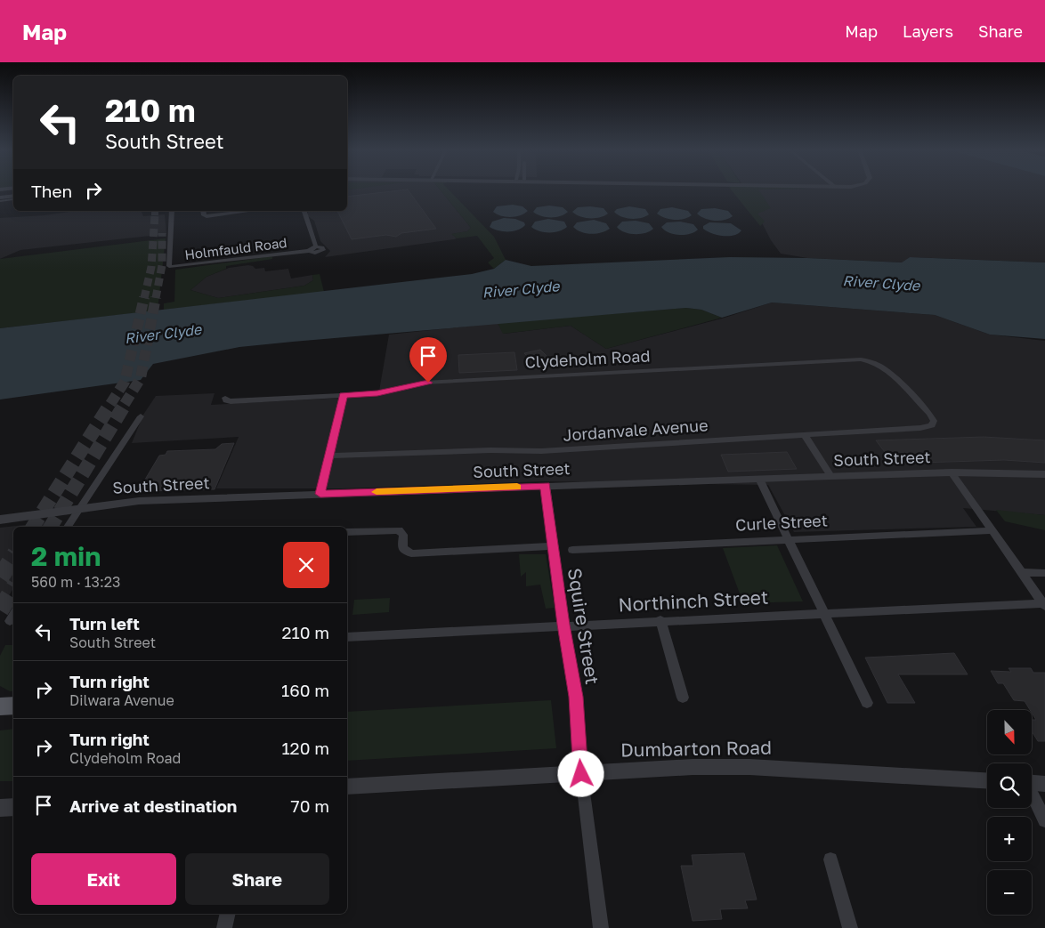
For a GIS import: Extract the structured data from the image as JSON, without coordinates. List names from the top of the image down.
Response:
{
  "streets": {
    "street": [
      "Holmfauld Road",
      "Clydeholm Road",
      "Jordanvale Avenue",
      "South Street",
      "Curle Street",
      "Northinch Street",
      "Squire Street",
      "Dumbarton Road"
    ]
  },
  "crossings": [
    ["Clydeholm Road", "Jordanvale Avenue"],
    ["South Street", "Squire Street"],
    ["Northinch Street", "Squire Street"],
    ["Squire Street", "Dumbarton Road"]
  ],
  "water": ["River Clyde"],
  "north": "bottom",
  "page": {
    "header": "Map",
    "nav": ["Map", "Layers", "Share"],
    "turn": ["210 m", "South Street"],
    "then": "Then",
    "heading": ["2 min", "560 m · 13:23"],
    "list": [
      {
        "name": "Turn left",
        "note": "South Street",
        "value": "210 m"
      },
      {
        "name": "Turn right",
        "note": "Dilwara Avenue",
        "value": "160 m"
      },
      {
        "name": "Turn right",
        "note": "Clydeholm Road",
        "value": "120 m"
      },
      {
        "name": "Arrive at destination",
        "value": "70 m"
      }
    ],
    "map_buttons": ["+", "−"],
    "buttons": ["Exit", "Share"]
  }
}
